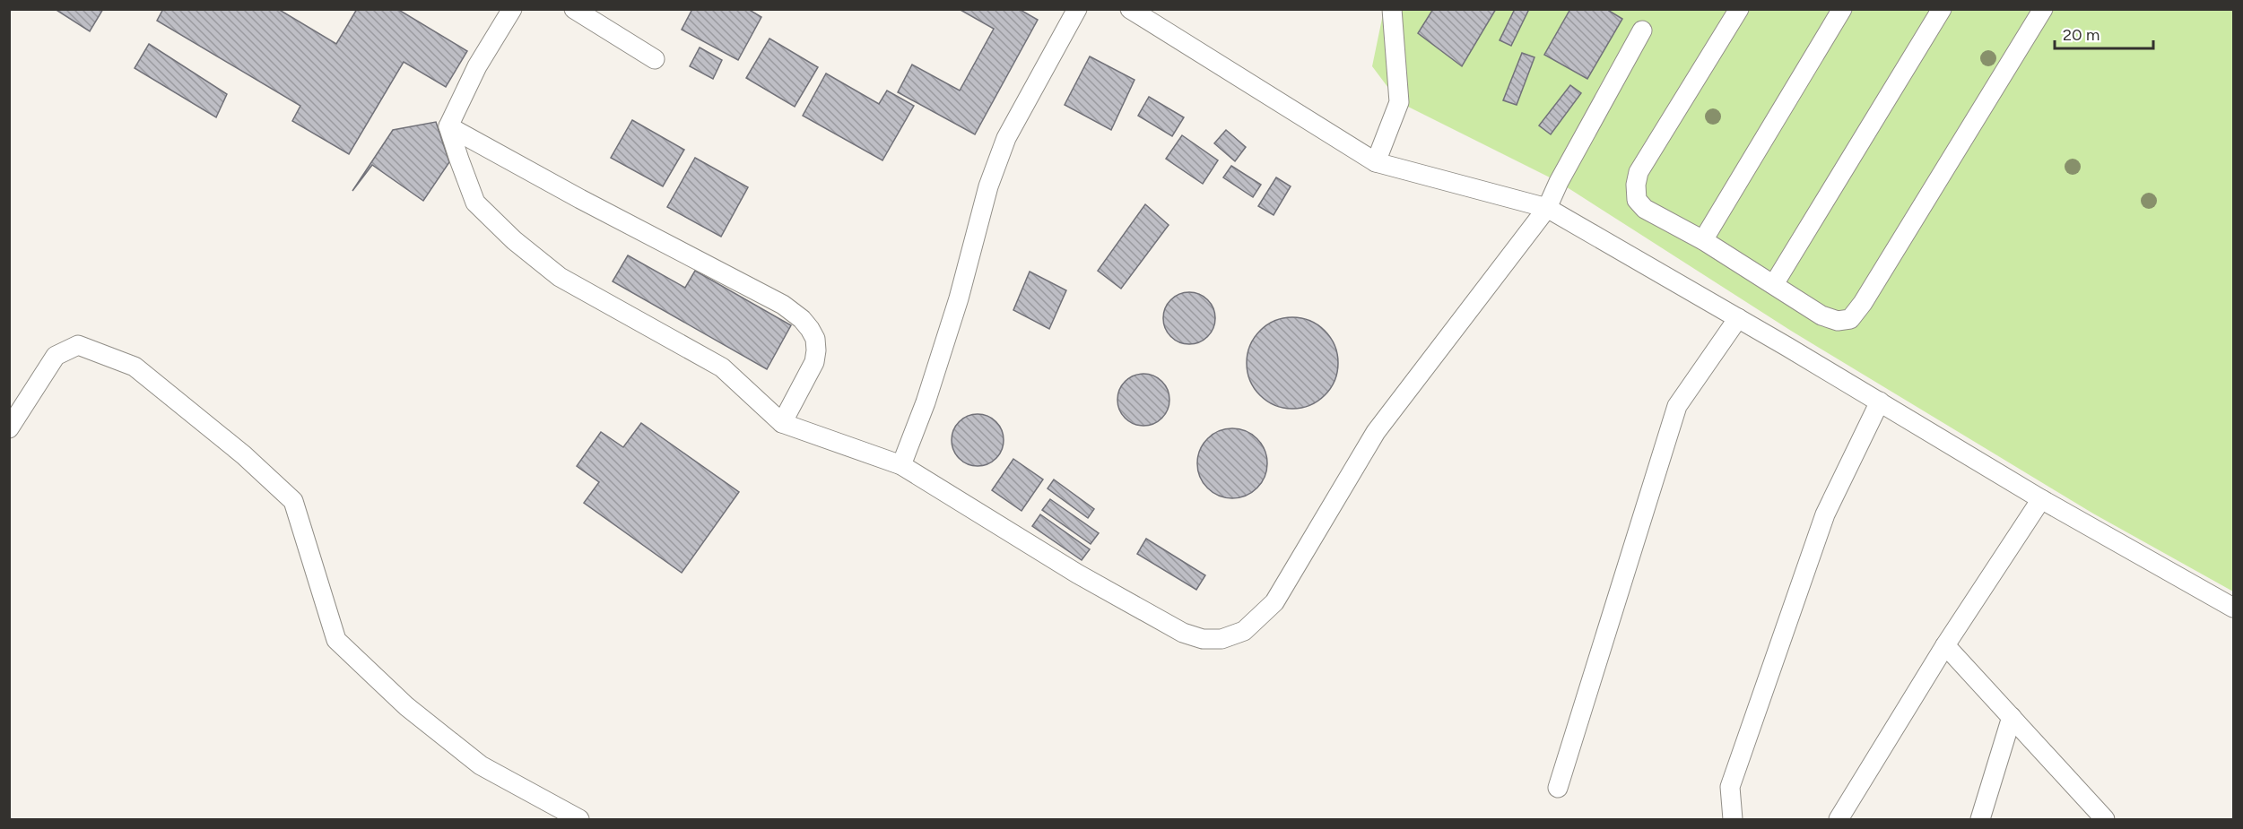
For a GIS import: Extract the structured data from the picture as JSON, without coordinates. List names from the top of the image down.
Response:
{
  "scale_bar": "20 m"
}
